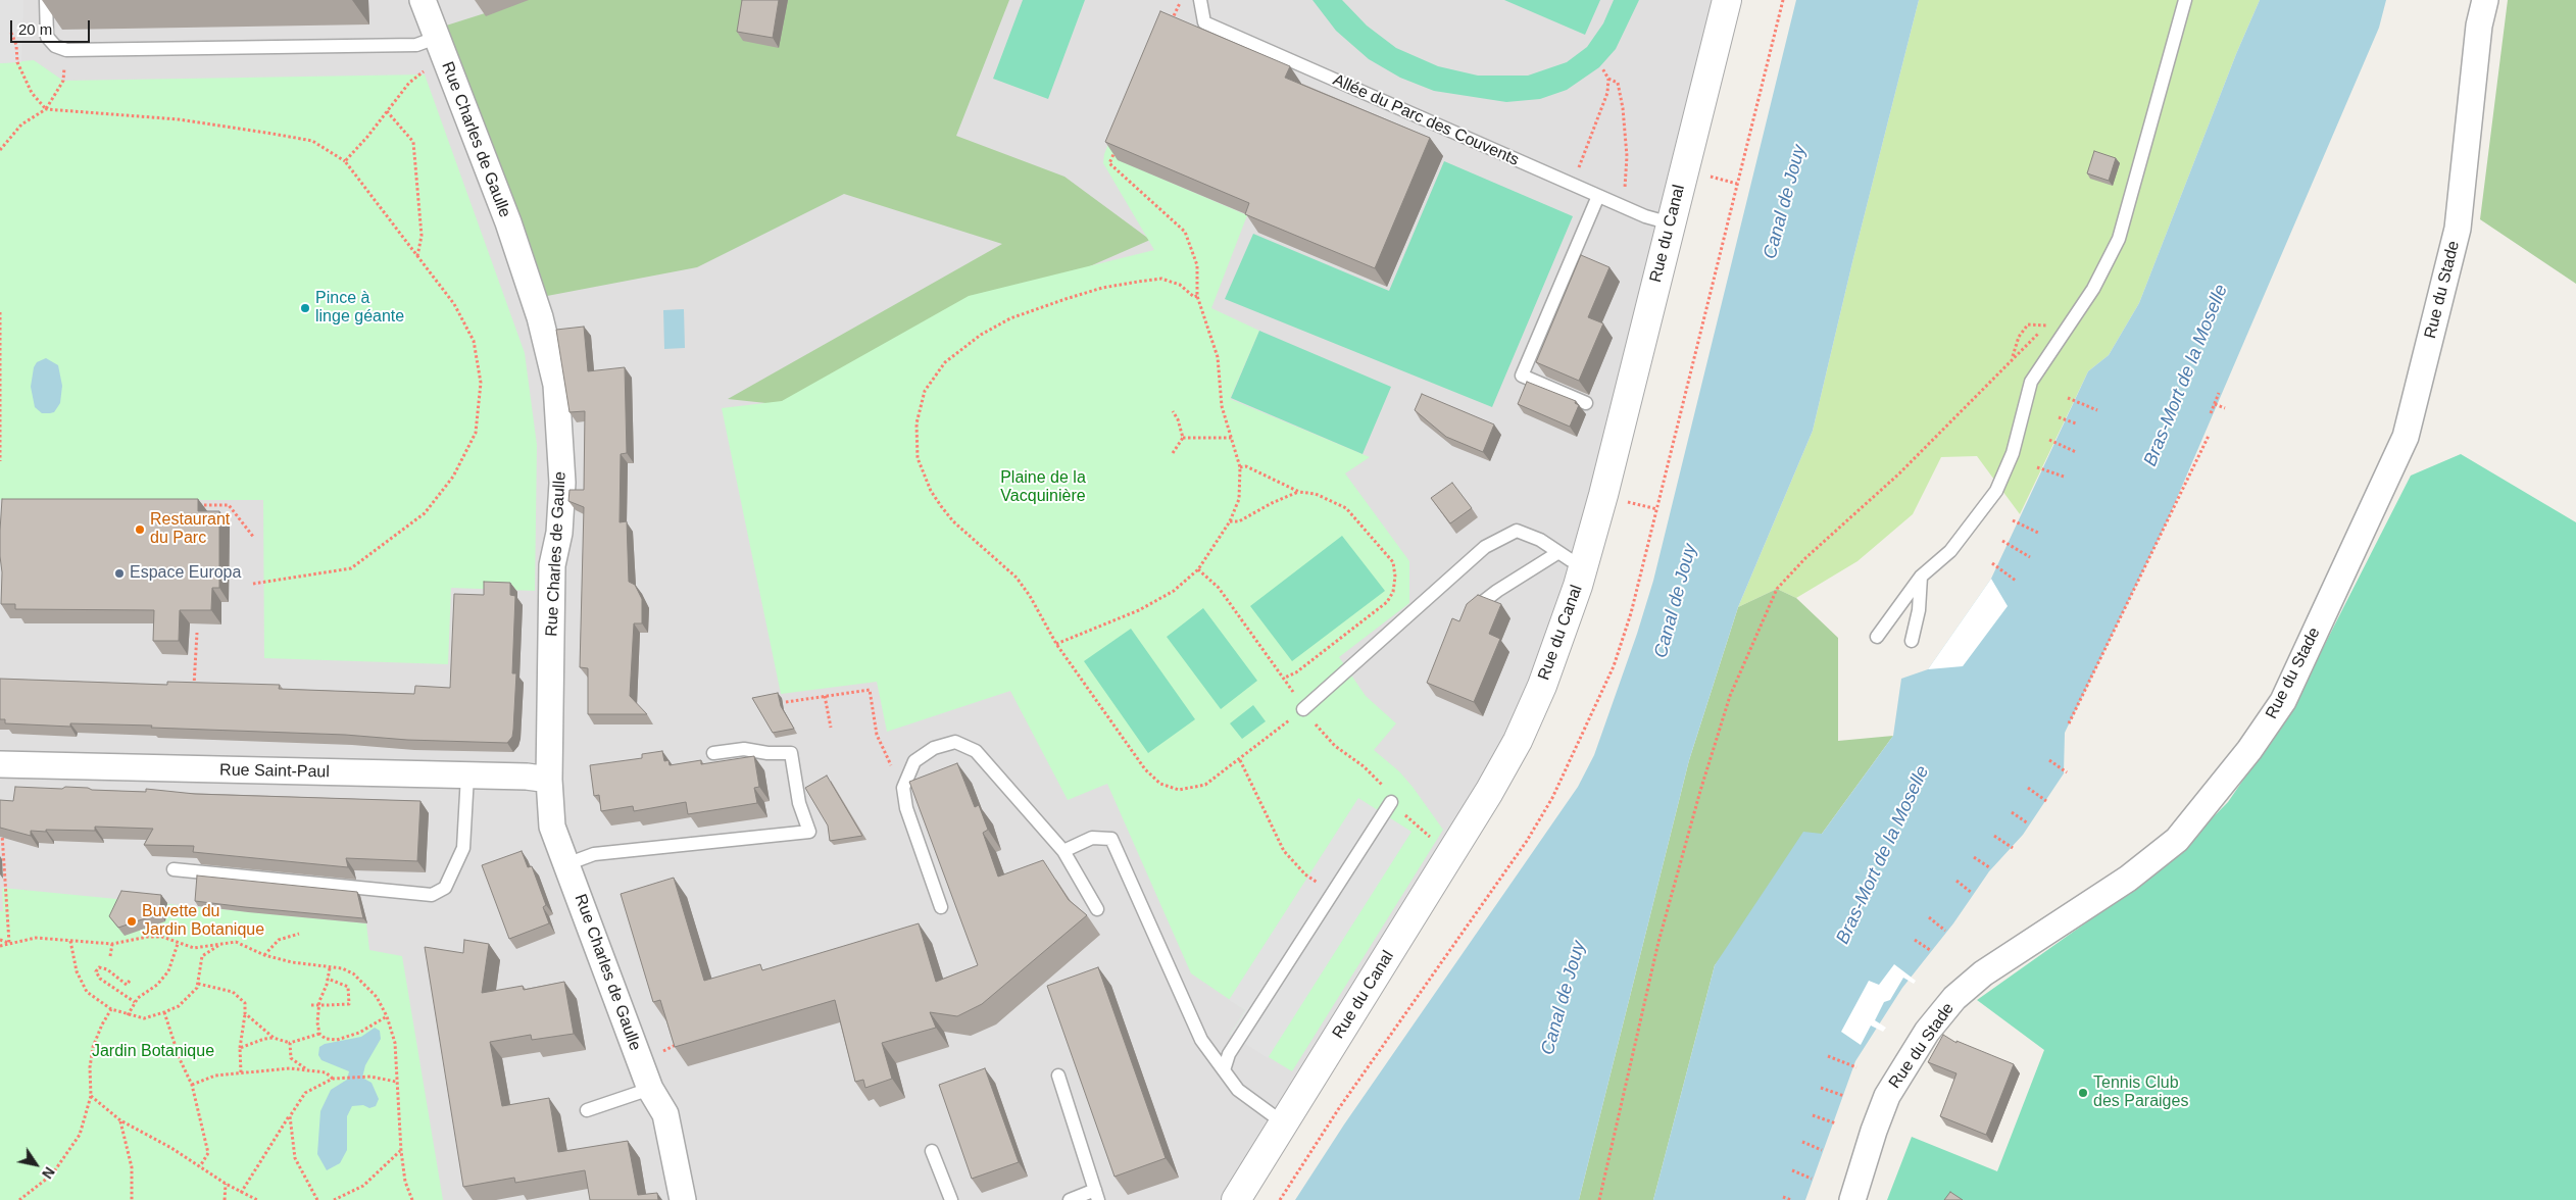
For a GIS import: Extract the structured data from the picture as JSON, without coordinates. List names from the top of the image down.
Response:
{
  "streets": {
    "street": [
      "Rue Charles de Gaulle",
      "Rue du Canal",
      "Rue du Stade",
      "Rue Saint-Paul"
    ],
    "lane": ["Allée du Parc des Couvents"]
  },
  "crossings": [
    ["Allée du Parc des Couvents", "Rue du Canal"],
    ["Rue Charles de Gaulle", "Rue Saint-Paul"]
  ],
  "water": ["Canal de Jouy", "Bras-Mort de la Moselle"],
  "parks": ["Plaine de la Vacquinière", "Jardin Botanique"],
  "places": [
    "Pince à linge géante",
    "Restaurant du Parc",
    "Espace Europa",
    "Buvette du Jardin Botanique",
    "Tennis Club des Paraiges"
  ],
  "scale_bar": "20 m",
  "north": "bottom right"
}
